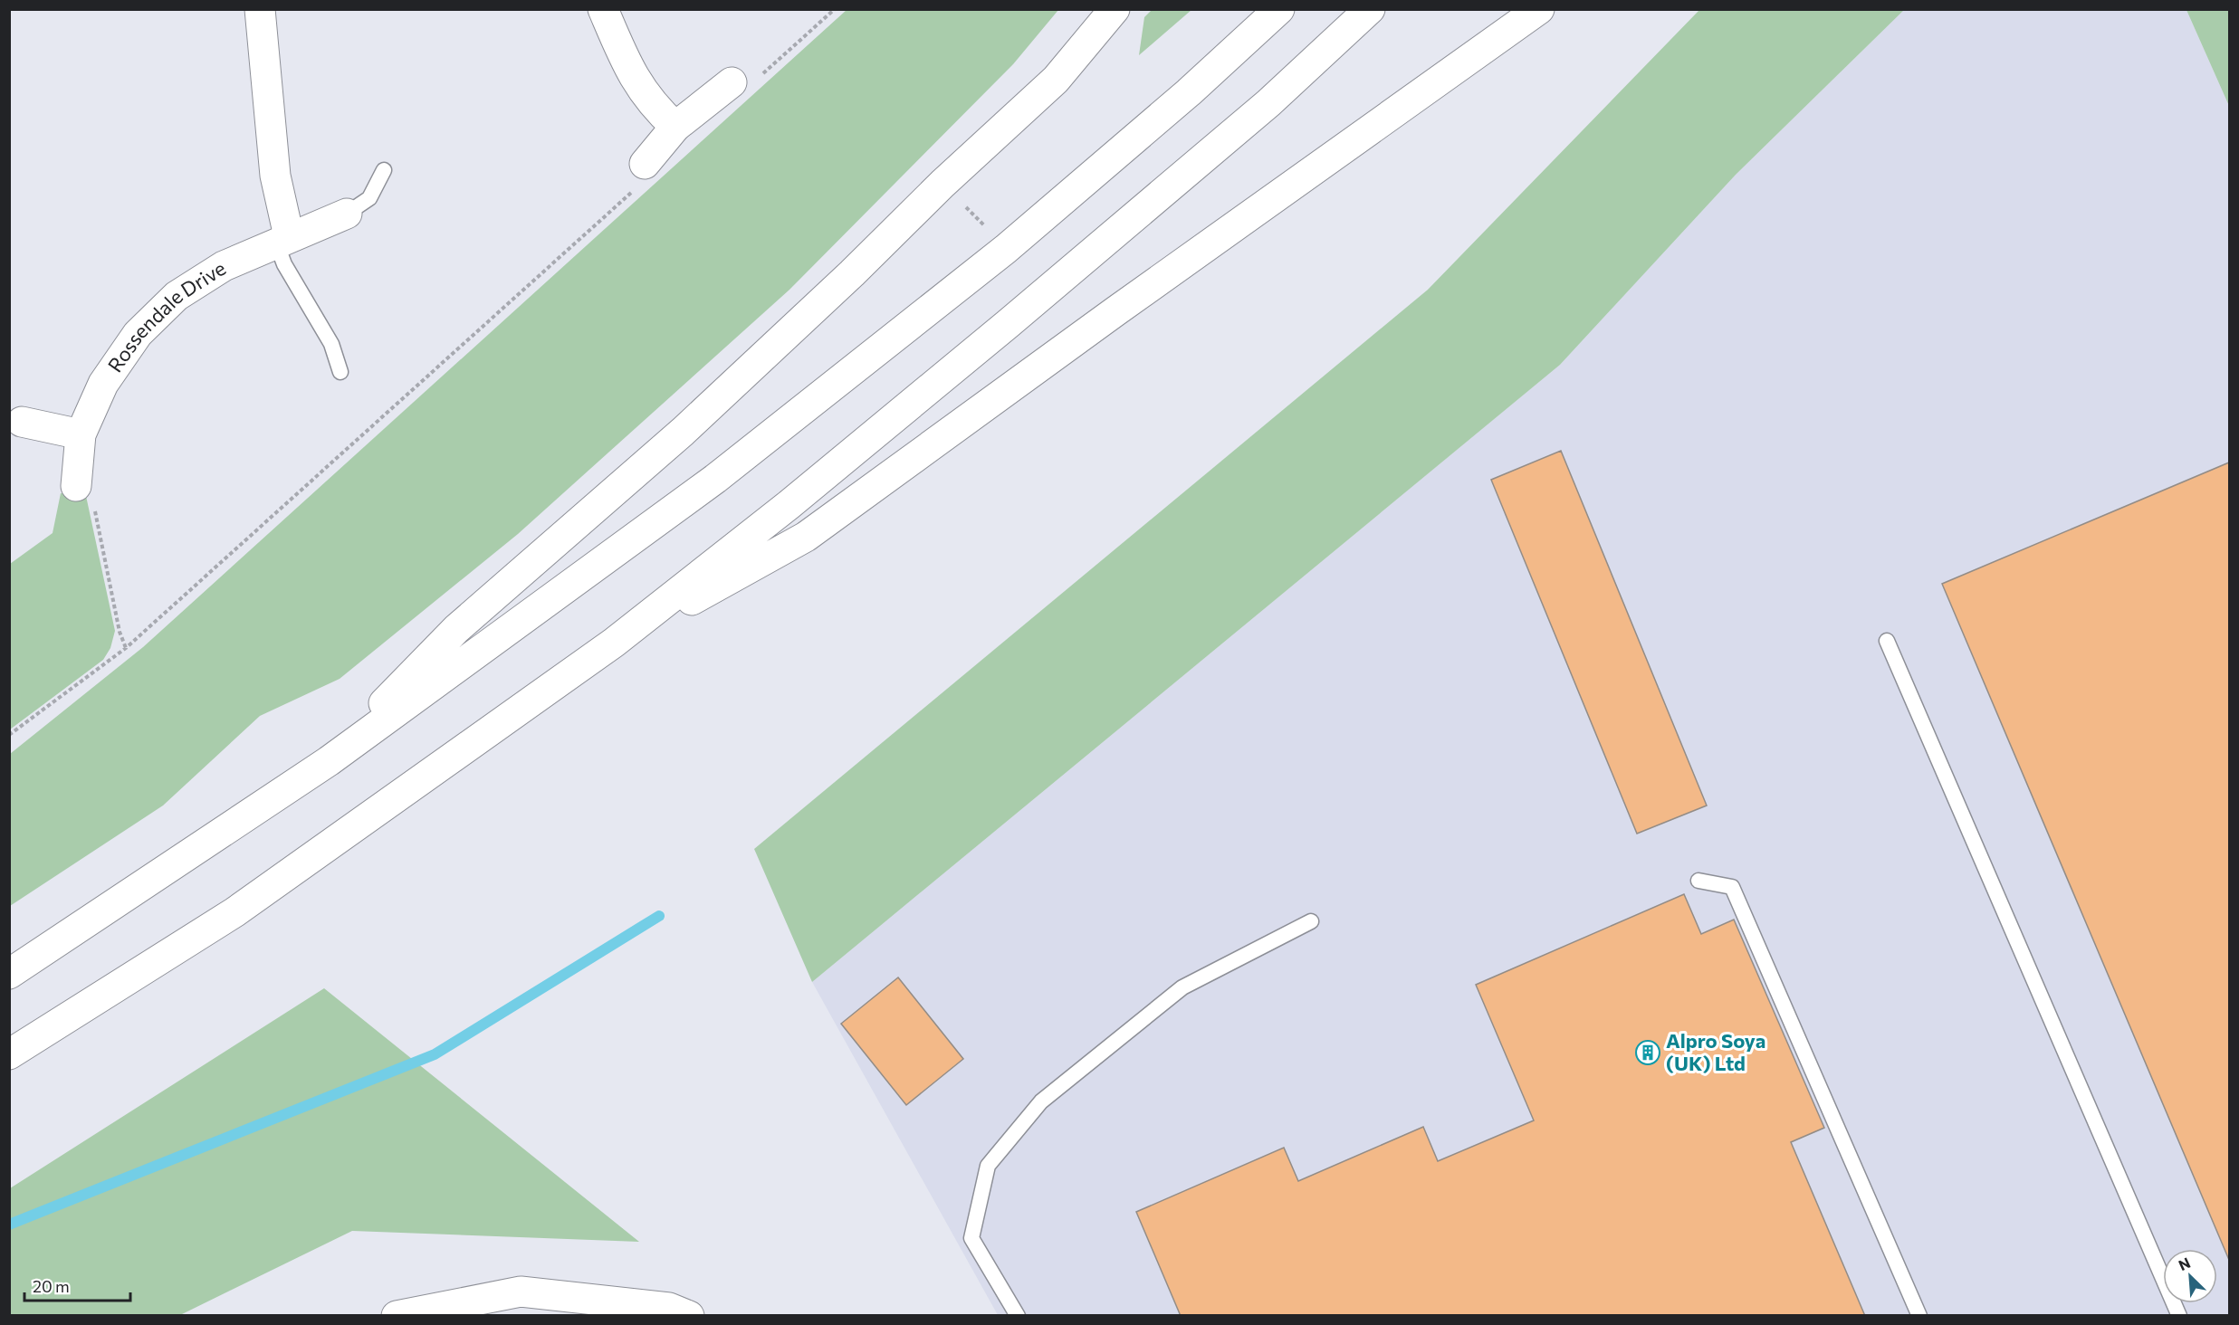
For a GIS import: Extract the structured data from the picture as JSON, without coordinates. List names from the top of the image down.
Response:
{
  "streets": {
    "main road": ["Rossendale Drive"]
  },
  "places": {
    "building": ["Alpro Soya (UK) Ltd"]
  },
  "scale_bar": "20 m",
  "north": "top left"
}
